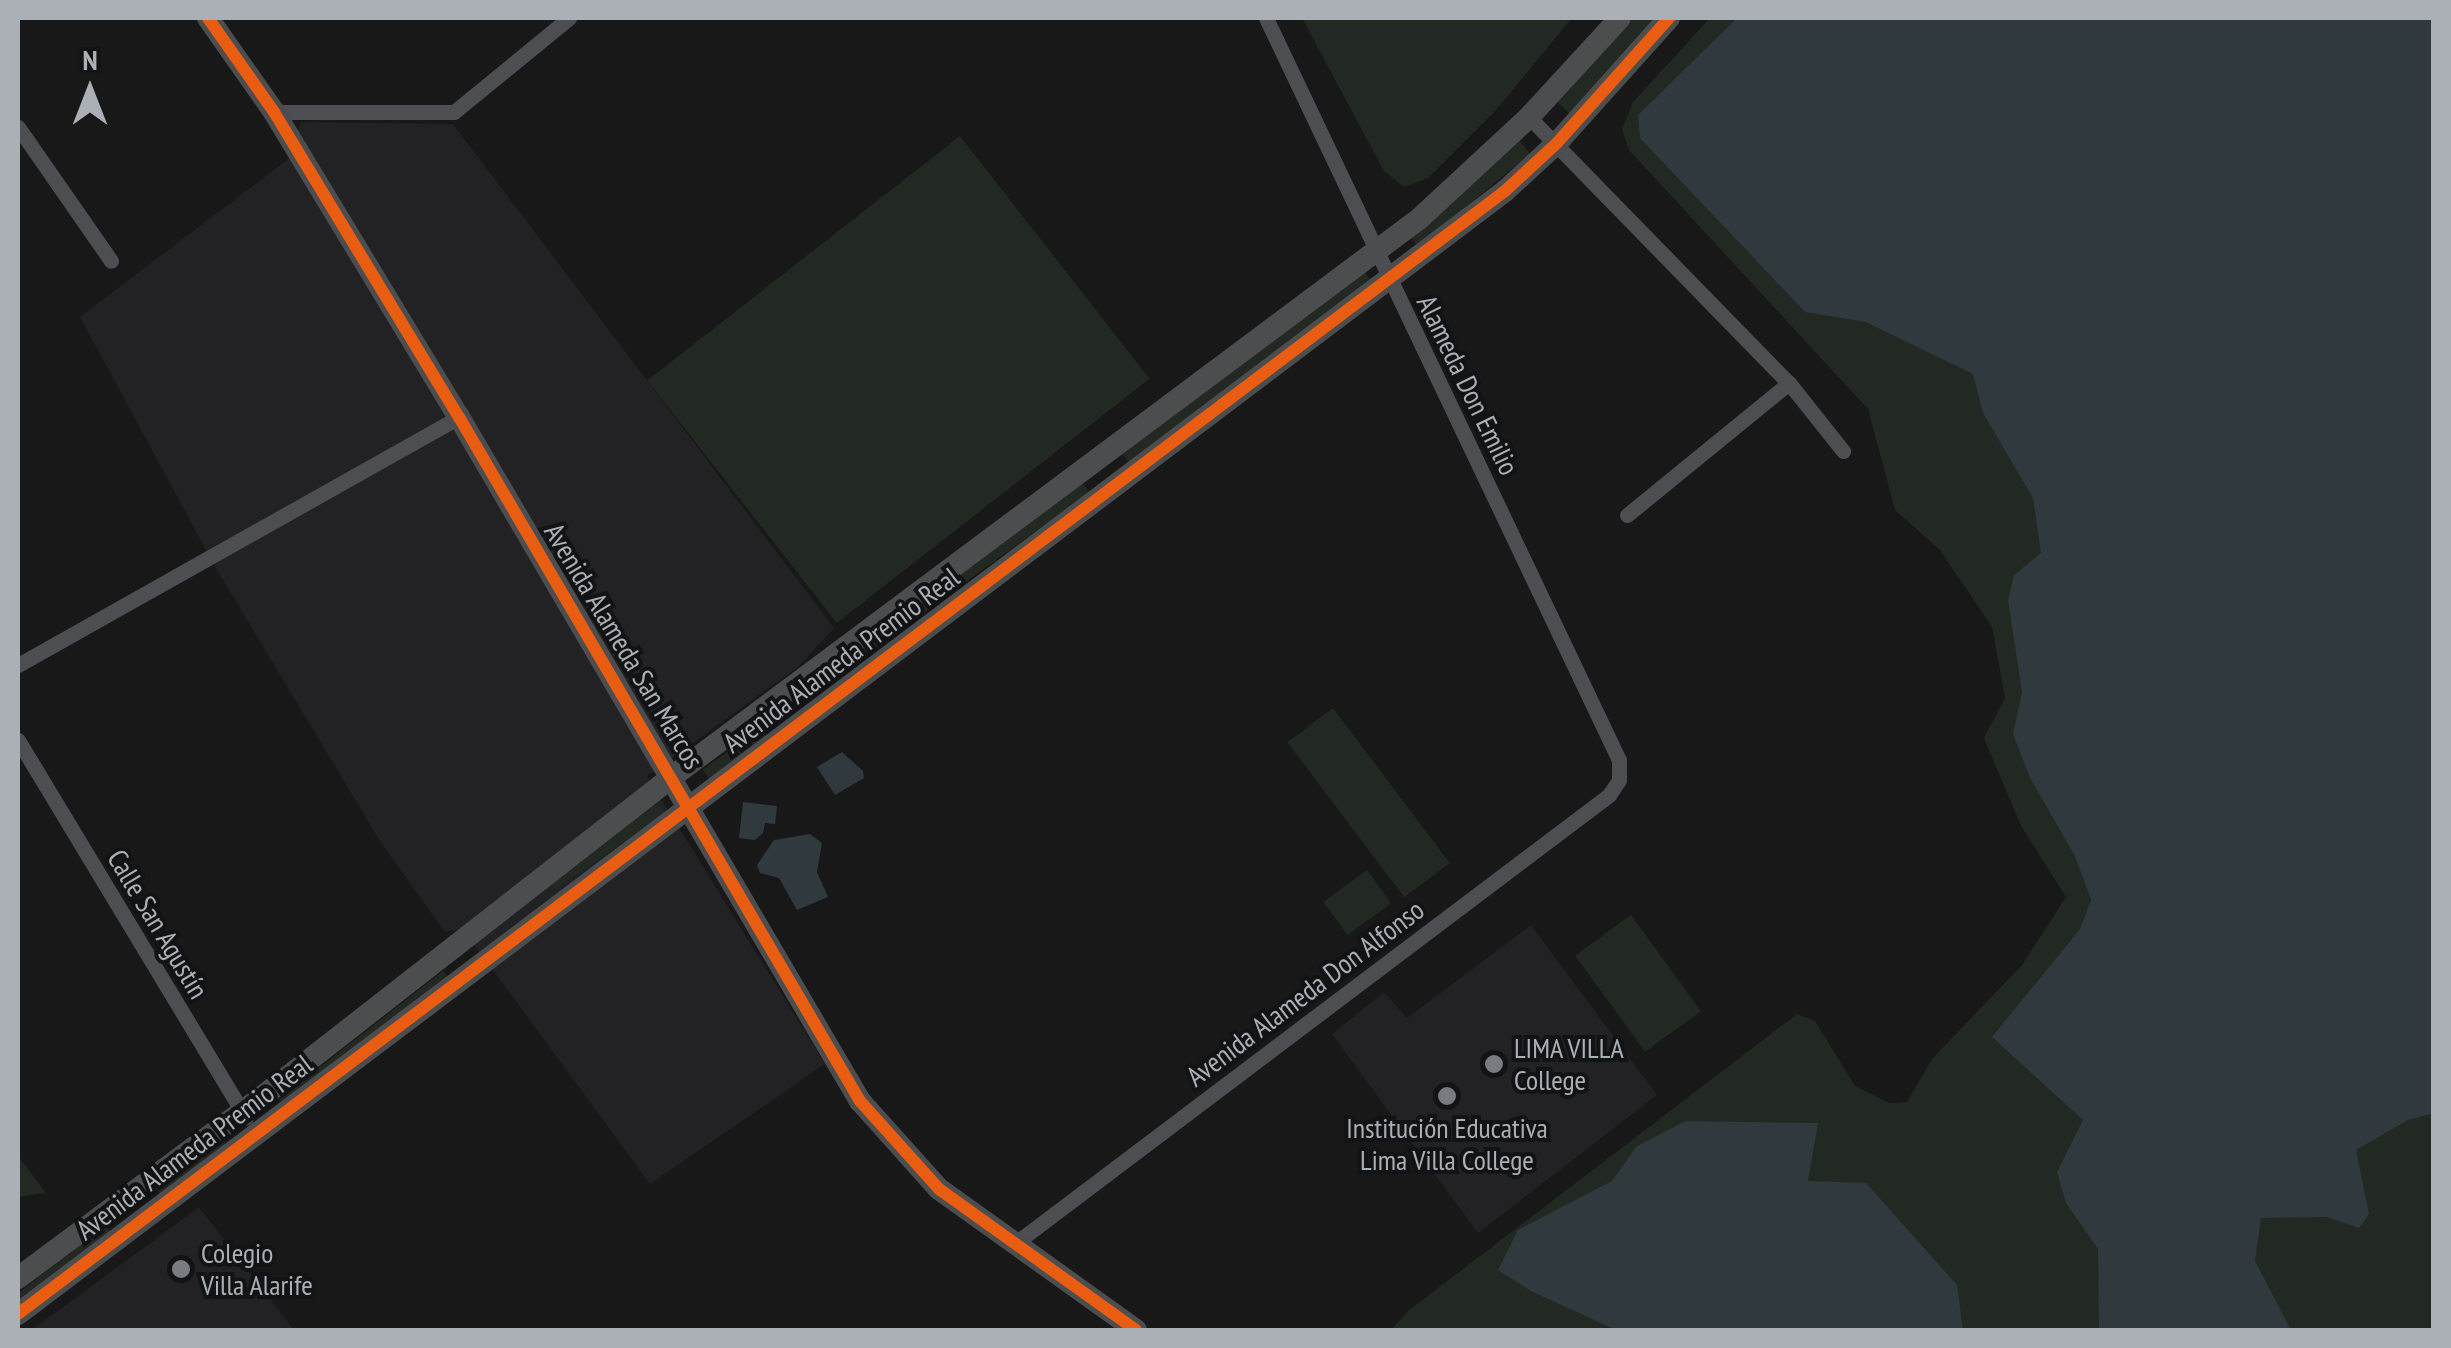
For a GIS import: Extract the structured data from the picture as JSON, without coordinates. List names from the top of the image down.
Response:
{
  "streets": {
    "street": [
      "Alameda Don Emilio",
      "Avenida Alameda San Marcos",
      "Avenida Alameda Premio Real",
      "Calle San Agustín",
      "Avenida Alameda Don Alfonso"
    ]
  },
  "crossings": [
    ["Alameda Don Emilio", "Avenida Alameda Premio Real"],
    ["Alameda Don Emilio", "Avenida Alameda Don Alfonso"],
    ["Avenida Alameda San Marcos", "Avenida Alameda Premio Real"],
    ["Avenida Alameda San Marcos", "Avenida Alameda Don Alfonso"],
    ["Avenida Alameda Premio Real", "Calle San Agustín"]
  ],
  "places": ["LIMA VILLA College", "Institución Educativa Lima Villa College", "Colegio Villa Alarife"],
  "north": "top"
}
